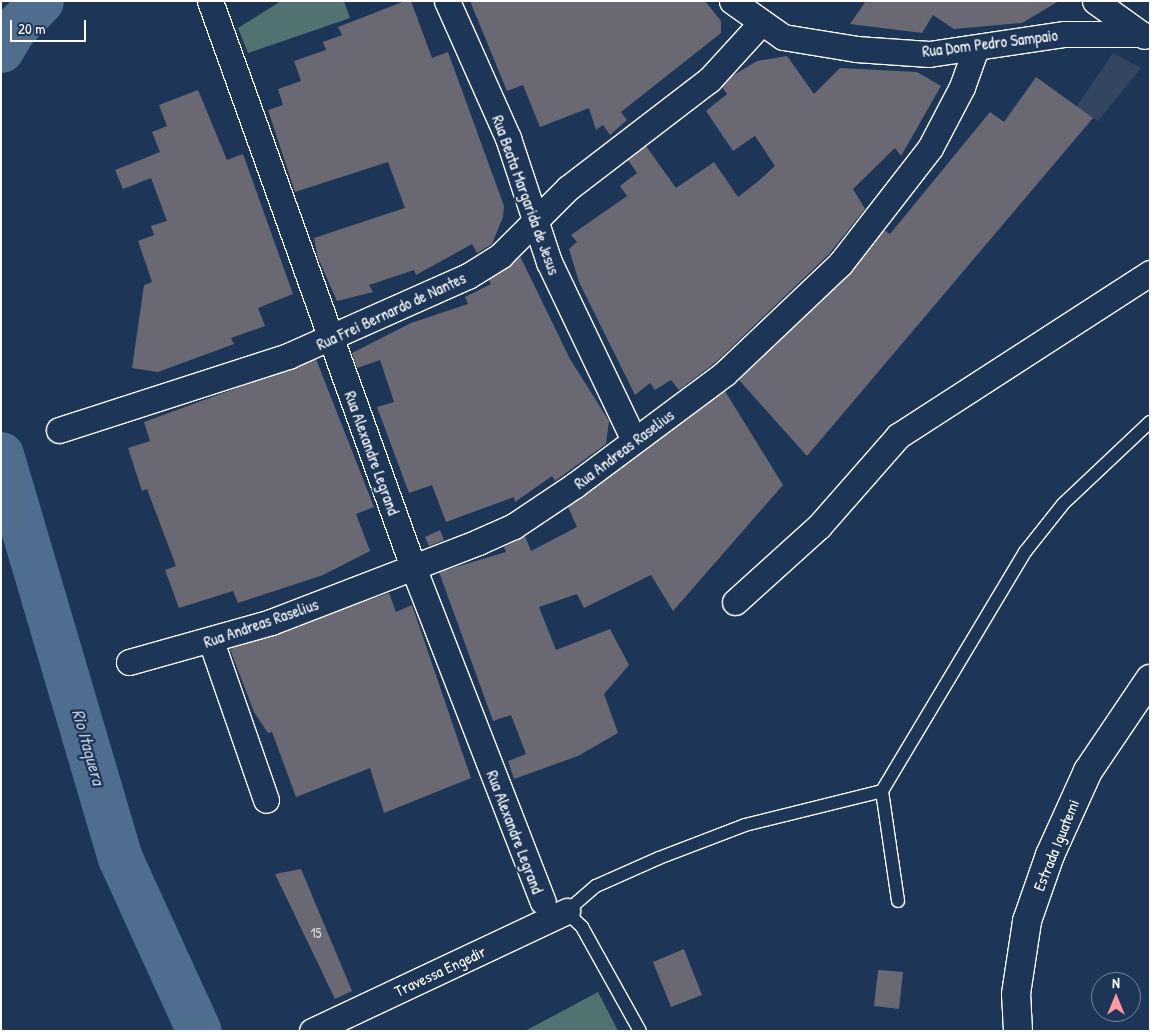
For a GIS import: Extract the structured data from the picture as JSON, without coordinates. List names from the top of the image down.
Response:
{
  "streets": {
    "main road": ["Estrada Iguatemi"],
    "street": [
      "Rua Dom Pedro Sampaio",
      "Rua Beata Margarida de Jesus",
      "Rua Frei Bernardo de Nantes",
      "Rua Andreas Raselius",
      "Rua Alexandre Legrand",
      "Travessa Engedir"
    ]
  },
  "crossings": [
    ["Rua Dom Pedro Sampaio", "Rua Frei Bernardo de Nantes"],
    ["Rua Dom Pedro Sampaio", "Rua Andreas Raselius"],
    ["Rua Beata Margarida de Jesus", "Rua Frei Bernardo de Nantes"],
    ["Rua Beata Margarida de Jesus", "Rua Andreas Raselius"],
    ["Rua Frei Bernardo de Nantes", "Rua Alexandre Legrand"],
    ["Rua Andreas Raselius", "Rua Alexandre Legrand"]
  ],
  "water": ["Rio Itaquera"],
  "house_numbers": ["15"],
  "scale_bar": "20 m",
  "north": "top"
}
